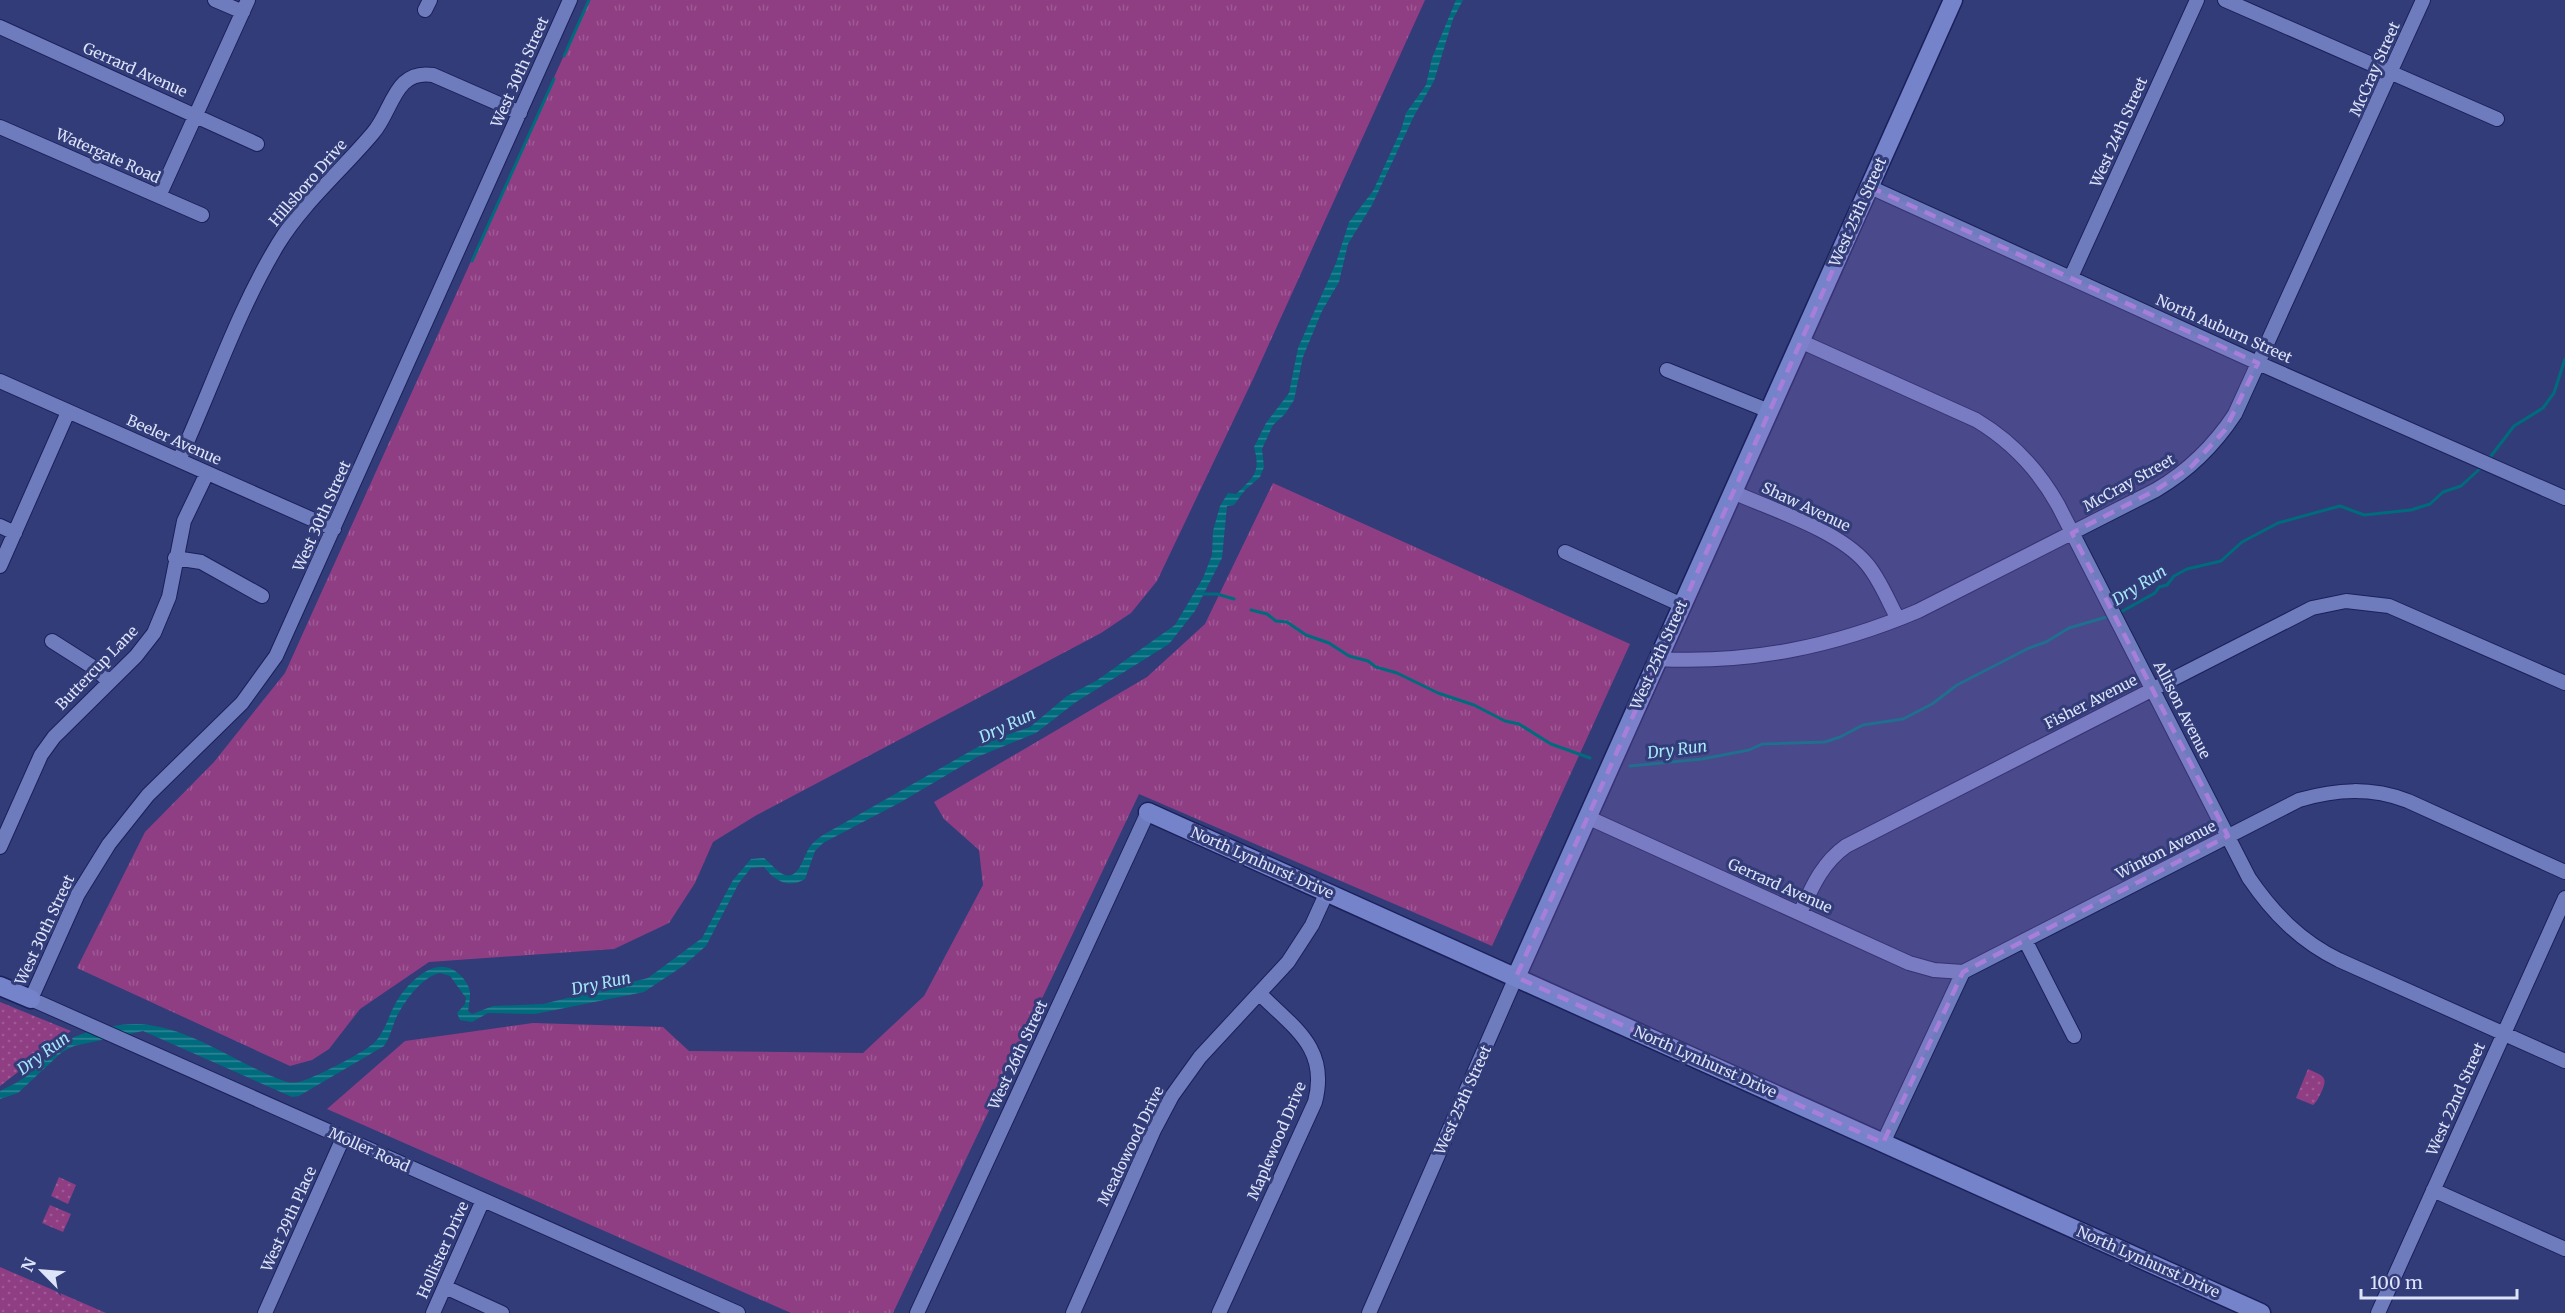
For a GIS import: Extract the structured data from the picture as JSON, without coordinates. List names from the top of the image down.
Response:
{
  "streets": {
    "main road": ["West 25th Street", "North Lynhurst Drive", "Moller Road"],
    "street": [
      "McCray Street",
      "Gerrard Avenue",
      "West 30th Street",
      "West 24th Street",
      "Watergate Road",
      "Hillsboro Drive",
      "North Auburn Street",
      "Beeler Avenue",
      "Shaw Avenue",
      "Buttercup Lane",
      "Fisher Avenue",
      "Allison Avenue",
      "Winton Avenue",
      "West 26th Street",
      "West 22nd Street",
      "Maplewood Drive",
      "Meadowood Drive",
      "West 29th Place",
      "Hollister Drive"
    ]
  },
  "crossings": [
    ["McCray Street", "West 25th Street"],
    ["McCray Street", "North Auburn Street"],
    ["McCray Street", "Shaw Avenue"],
    ["McCray Street", "Allison Avenue"],
    ["Gerrard Avenue", "West 25th Street"],
    ["Gerrard Avenue", "Fisher Avenue"],
    ["Gerrard Avenue", "Winton Avenue"],
    ["West 30th Street", "Hillsboro Drive"],
    ["West 30th Street", "Beeler Avenue"],
    ["West 30th Street", "Moller Road"],
    ["West 24th Street", "North Auburn Street"],
    ["Hillsboro Drive", "Beeler Avenue"],
    ["West 25th Street", "North Auburn Street"],
    ["West 25th Street", "Shaw Avenue"],
    ["West 25th Street", "Allison Avenue"],
    ["West 25th Street", "North Lynhurst Drive"],
    ["Beeler Avenue", "Buttercup Lane"],
    ["Fisher Avenue", "Allison Avenue"],
    ["Allison Avenue", "Winton Avenue"],
    ["Allison Avenue", "West 22nd Street"],
    ["North Lynhurst Drive", "West 26th Street"],
    ["North Lynhurst Drive", "Meadowood Drive"],
    ["Maplewood Drive", "Meadowood Drive"],
    ["Moller Road", "West 29th Place"],
    ["Moller Road", "Hollister Drive"]
  ],
  "water": ["Dry Run"],
  "scale_bar": "100 m",
  "north": "top left"
}
